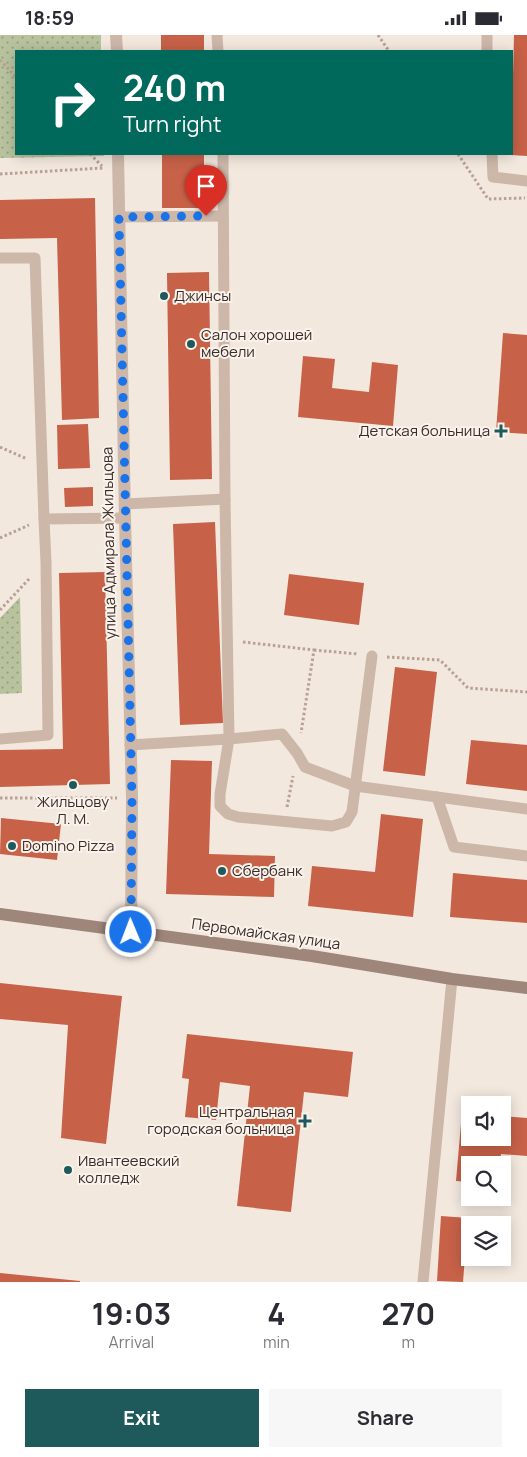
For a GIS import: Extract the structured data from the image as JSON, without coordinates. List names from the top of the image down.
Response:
{
  "streets": {
    "main road": ["Первомайская улица"],
    "street": ["улица Адмирала Жильцова"]
  },
  "crossings": [
    ["улица Адмирала Жильцова", "Первомайская улица"]
  ],
  "places": {
    "other": [
      "Джинсы",
      "Салон хорошей мебели",
      "Жильцову Л. М.",
      "Domino Pizza",
      "Сбербанк",
      "Ивантеевский колледж"
    ],
    "health": ["Детская больница", "Центральная городская больница"]
  },
  "page": {
    "status": "18:59",
    "turn": ["240 m", "Turn right"],
    "eta": [
      "19:03",
      "Arrival",
      "4",
      "min",
      "270",
      "m"
    ],
    "buttons": ["Exit", "Share"]
  }
}
